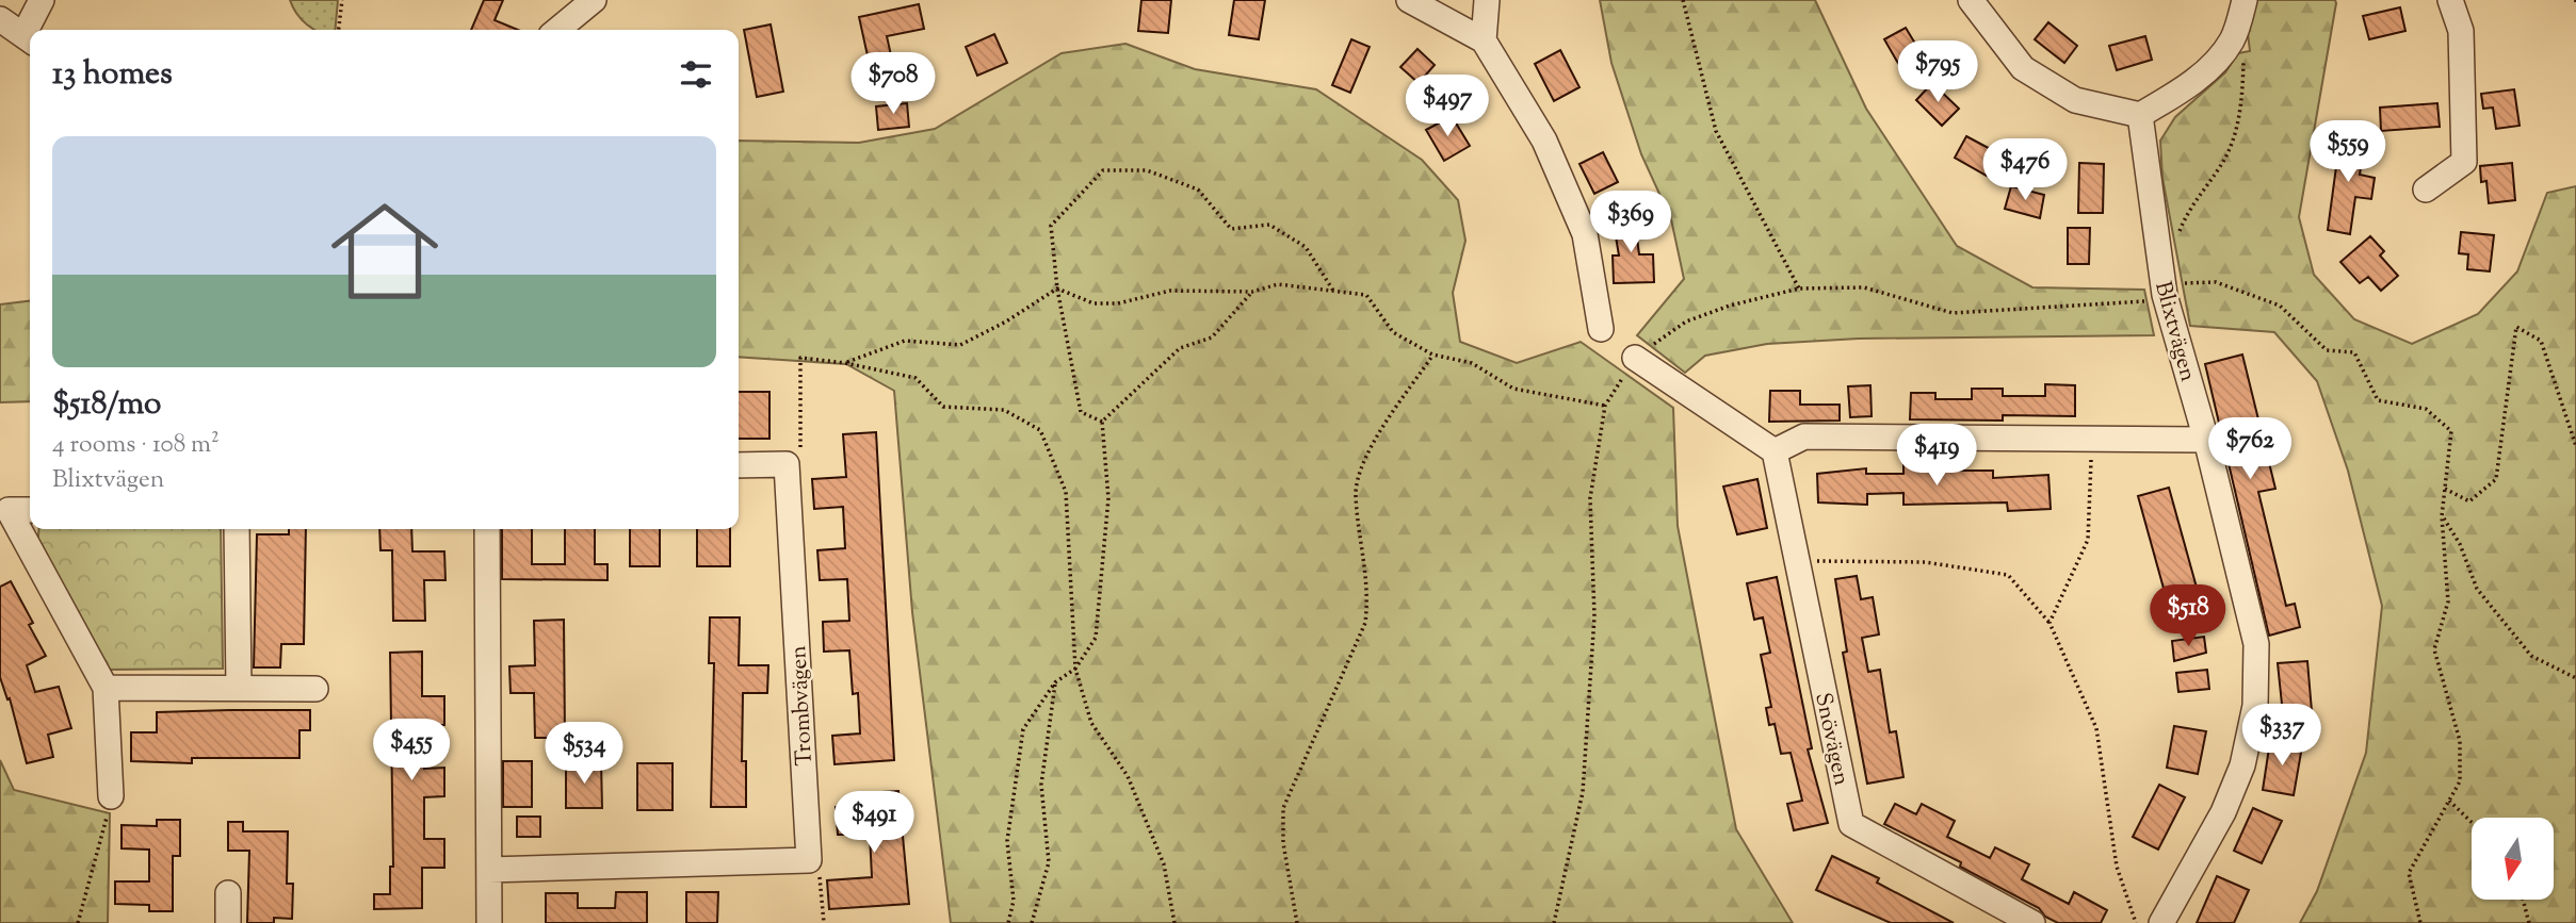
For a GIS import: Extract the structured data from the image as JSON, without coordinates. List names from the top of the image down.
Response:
{
  "streets": {
    "street": ["Blixtvägen", "Trombvägen", "Snövägen"]
  },
  "north": "bottom",
  "page": {
    "heading": "13 homes",
    "price": [
      "$795",
      "$708",
      "$497",
      "$559",
      "$476",
      "$369",
      "$762",
      "$419",
      "$518",
      "$337",
      "$455",
      "$534",
      "$491"
    ],
    "list": [
      {
        "name": "$518/mo",
        "note": "4 rooms · 108 m² · Blixtvägen"
      }
    ]
  }
}
